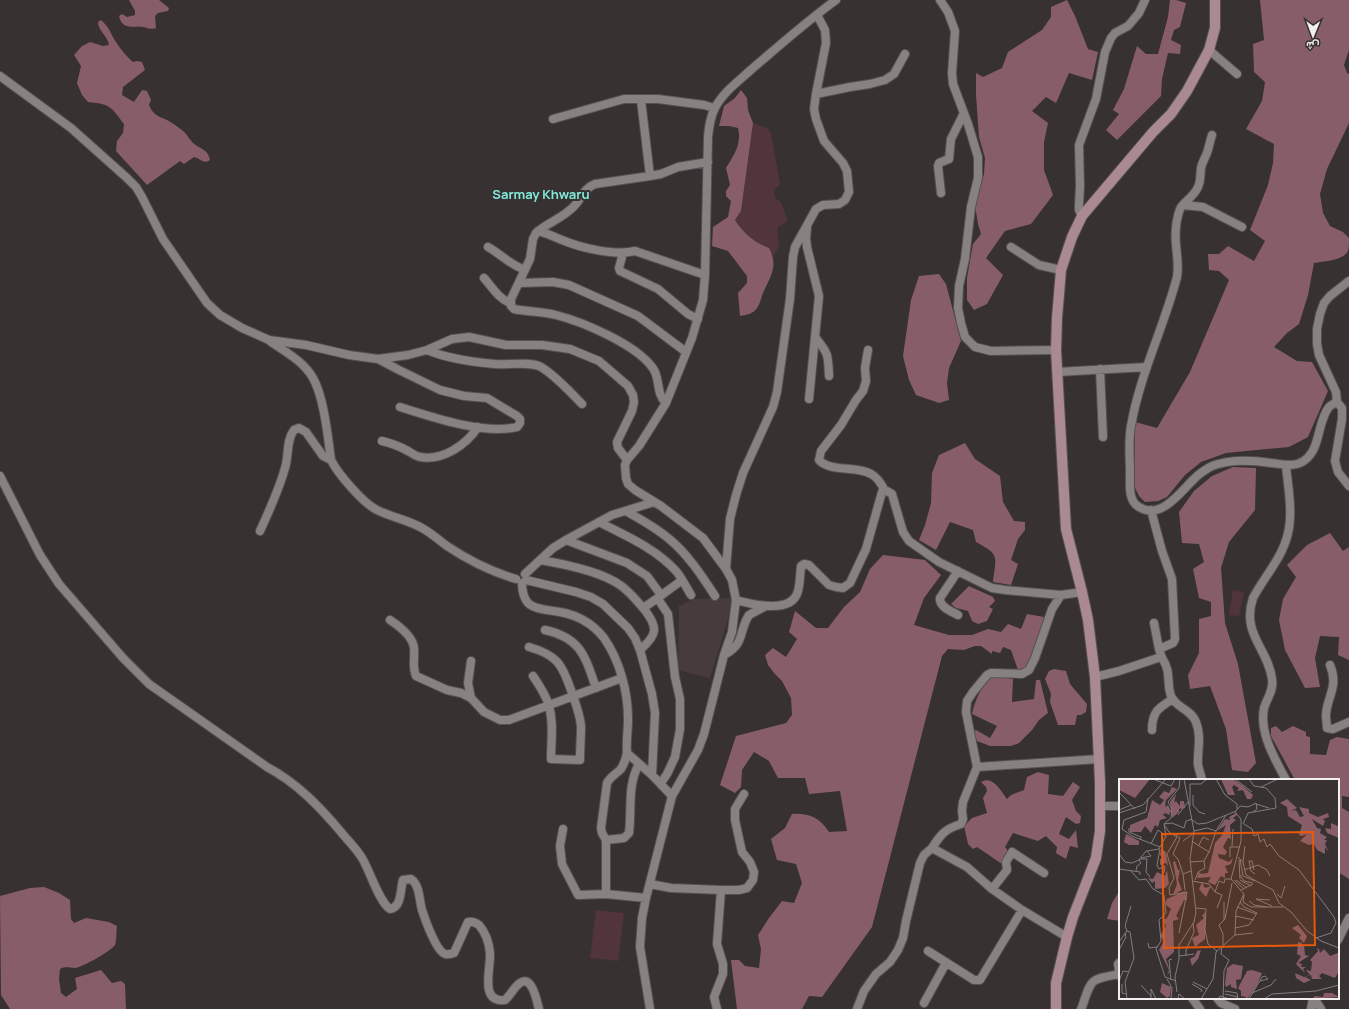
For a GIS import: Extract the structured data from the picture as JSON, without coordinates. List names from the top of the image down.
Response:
{
  "districts": ["Sarmay Khwaru"],
  "north": "bottom"
}
